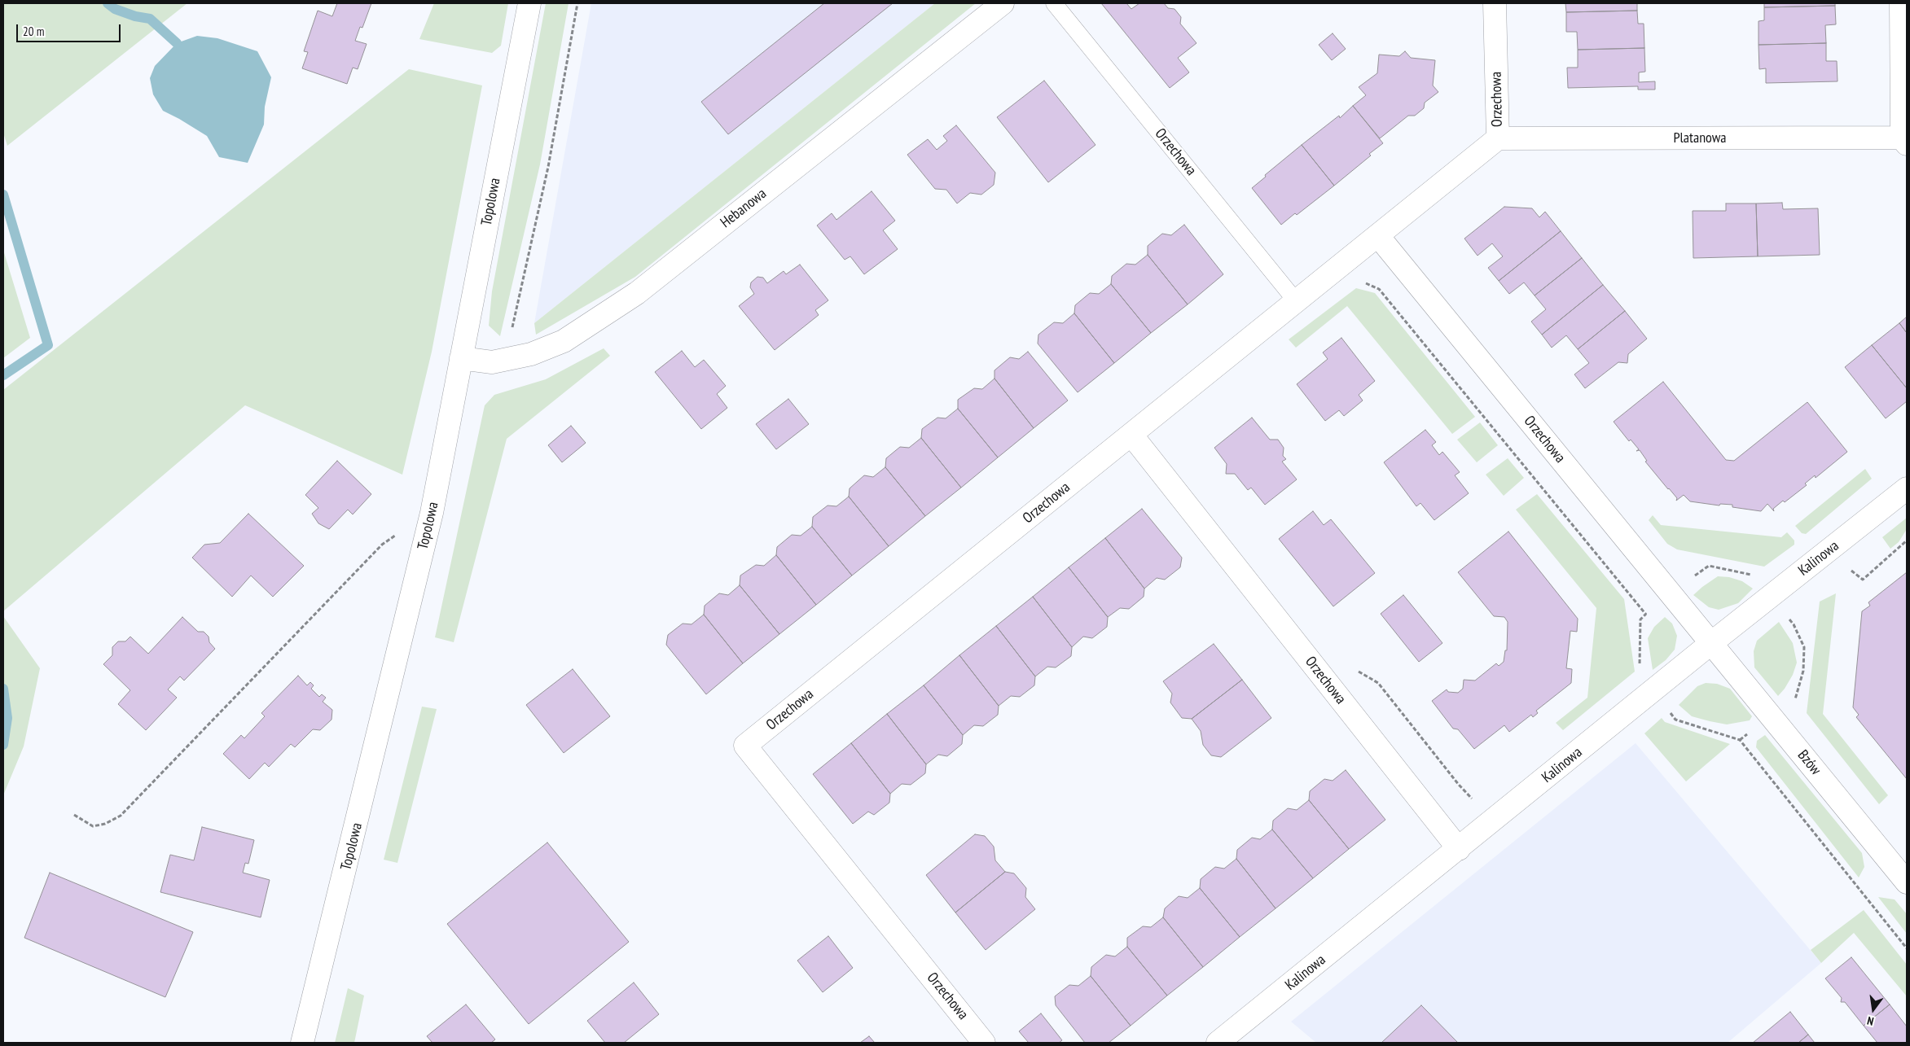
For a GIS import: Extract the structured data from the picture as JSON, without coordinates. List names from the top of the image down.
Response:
{
  "streets": {
    "street": [
      "Orzechowa",
      "Platanowa",
      "Topolowa",
      "Hebanowa",
      "Kalinowa",
      "Bzów"
    ]
  },
  "crossings": [
    ["Orzechowa", "Platanowa"],
    ["Orzechowa", "Kalinowa"],
    ["Orzechowa", "Bzów"],
    ["Topolowa", "Hebanowa"],
    ["Kalinowa", "Bzów"]
  ],
  "scale_bar": "20 m",
  "north": "bottom"
}
